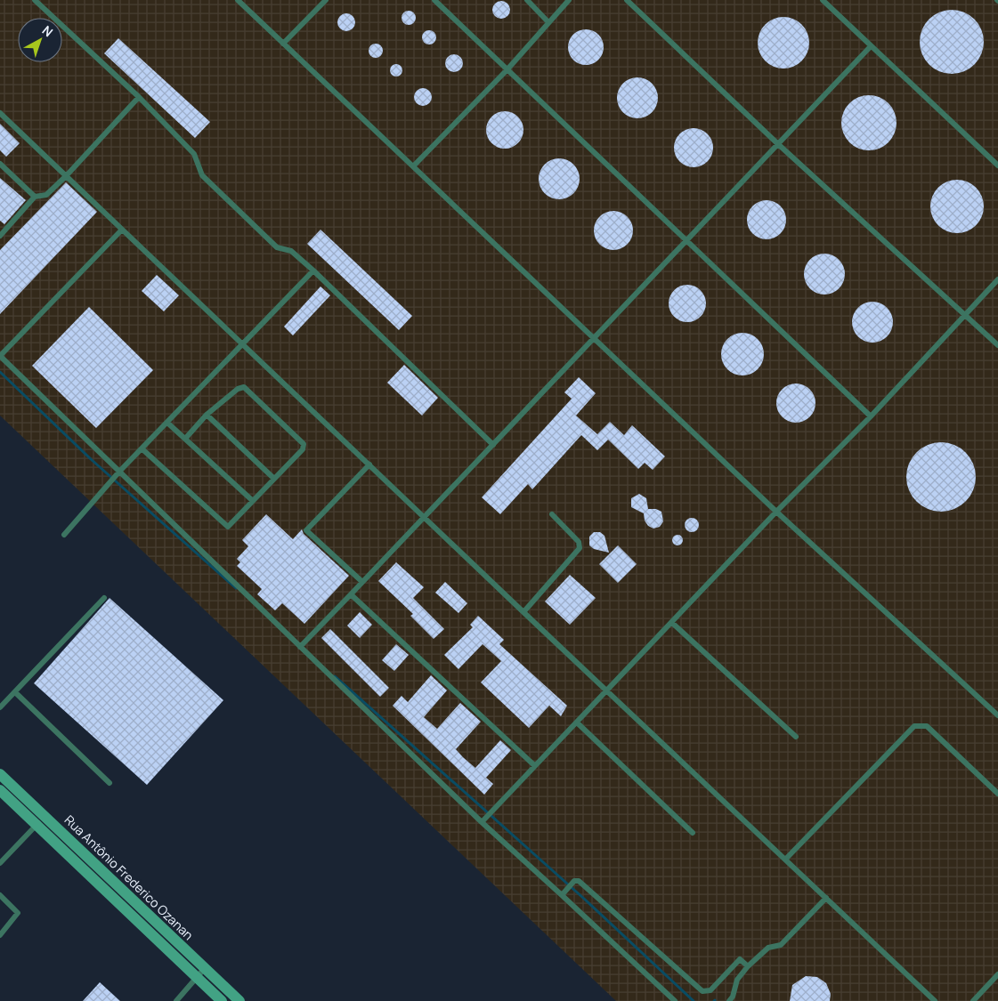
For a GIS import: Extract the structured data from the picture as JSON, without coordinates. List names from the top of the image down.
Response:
{
  "streets": {
    "main road": ["Rua Antônio Frederico Ozanan"]
  },
  "north": "top right"
}
